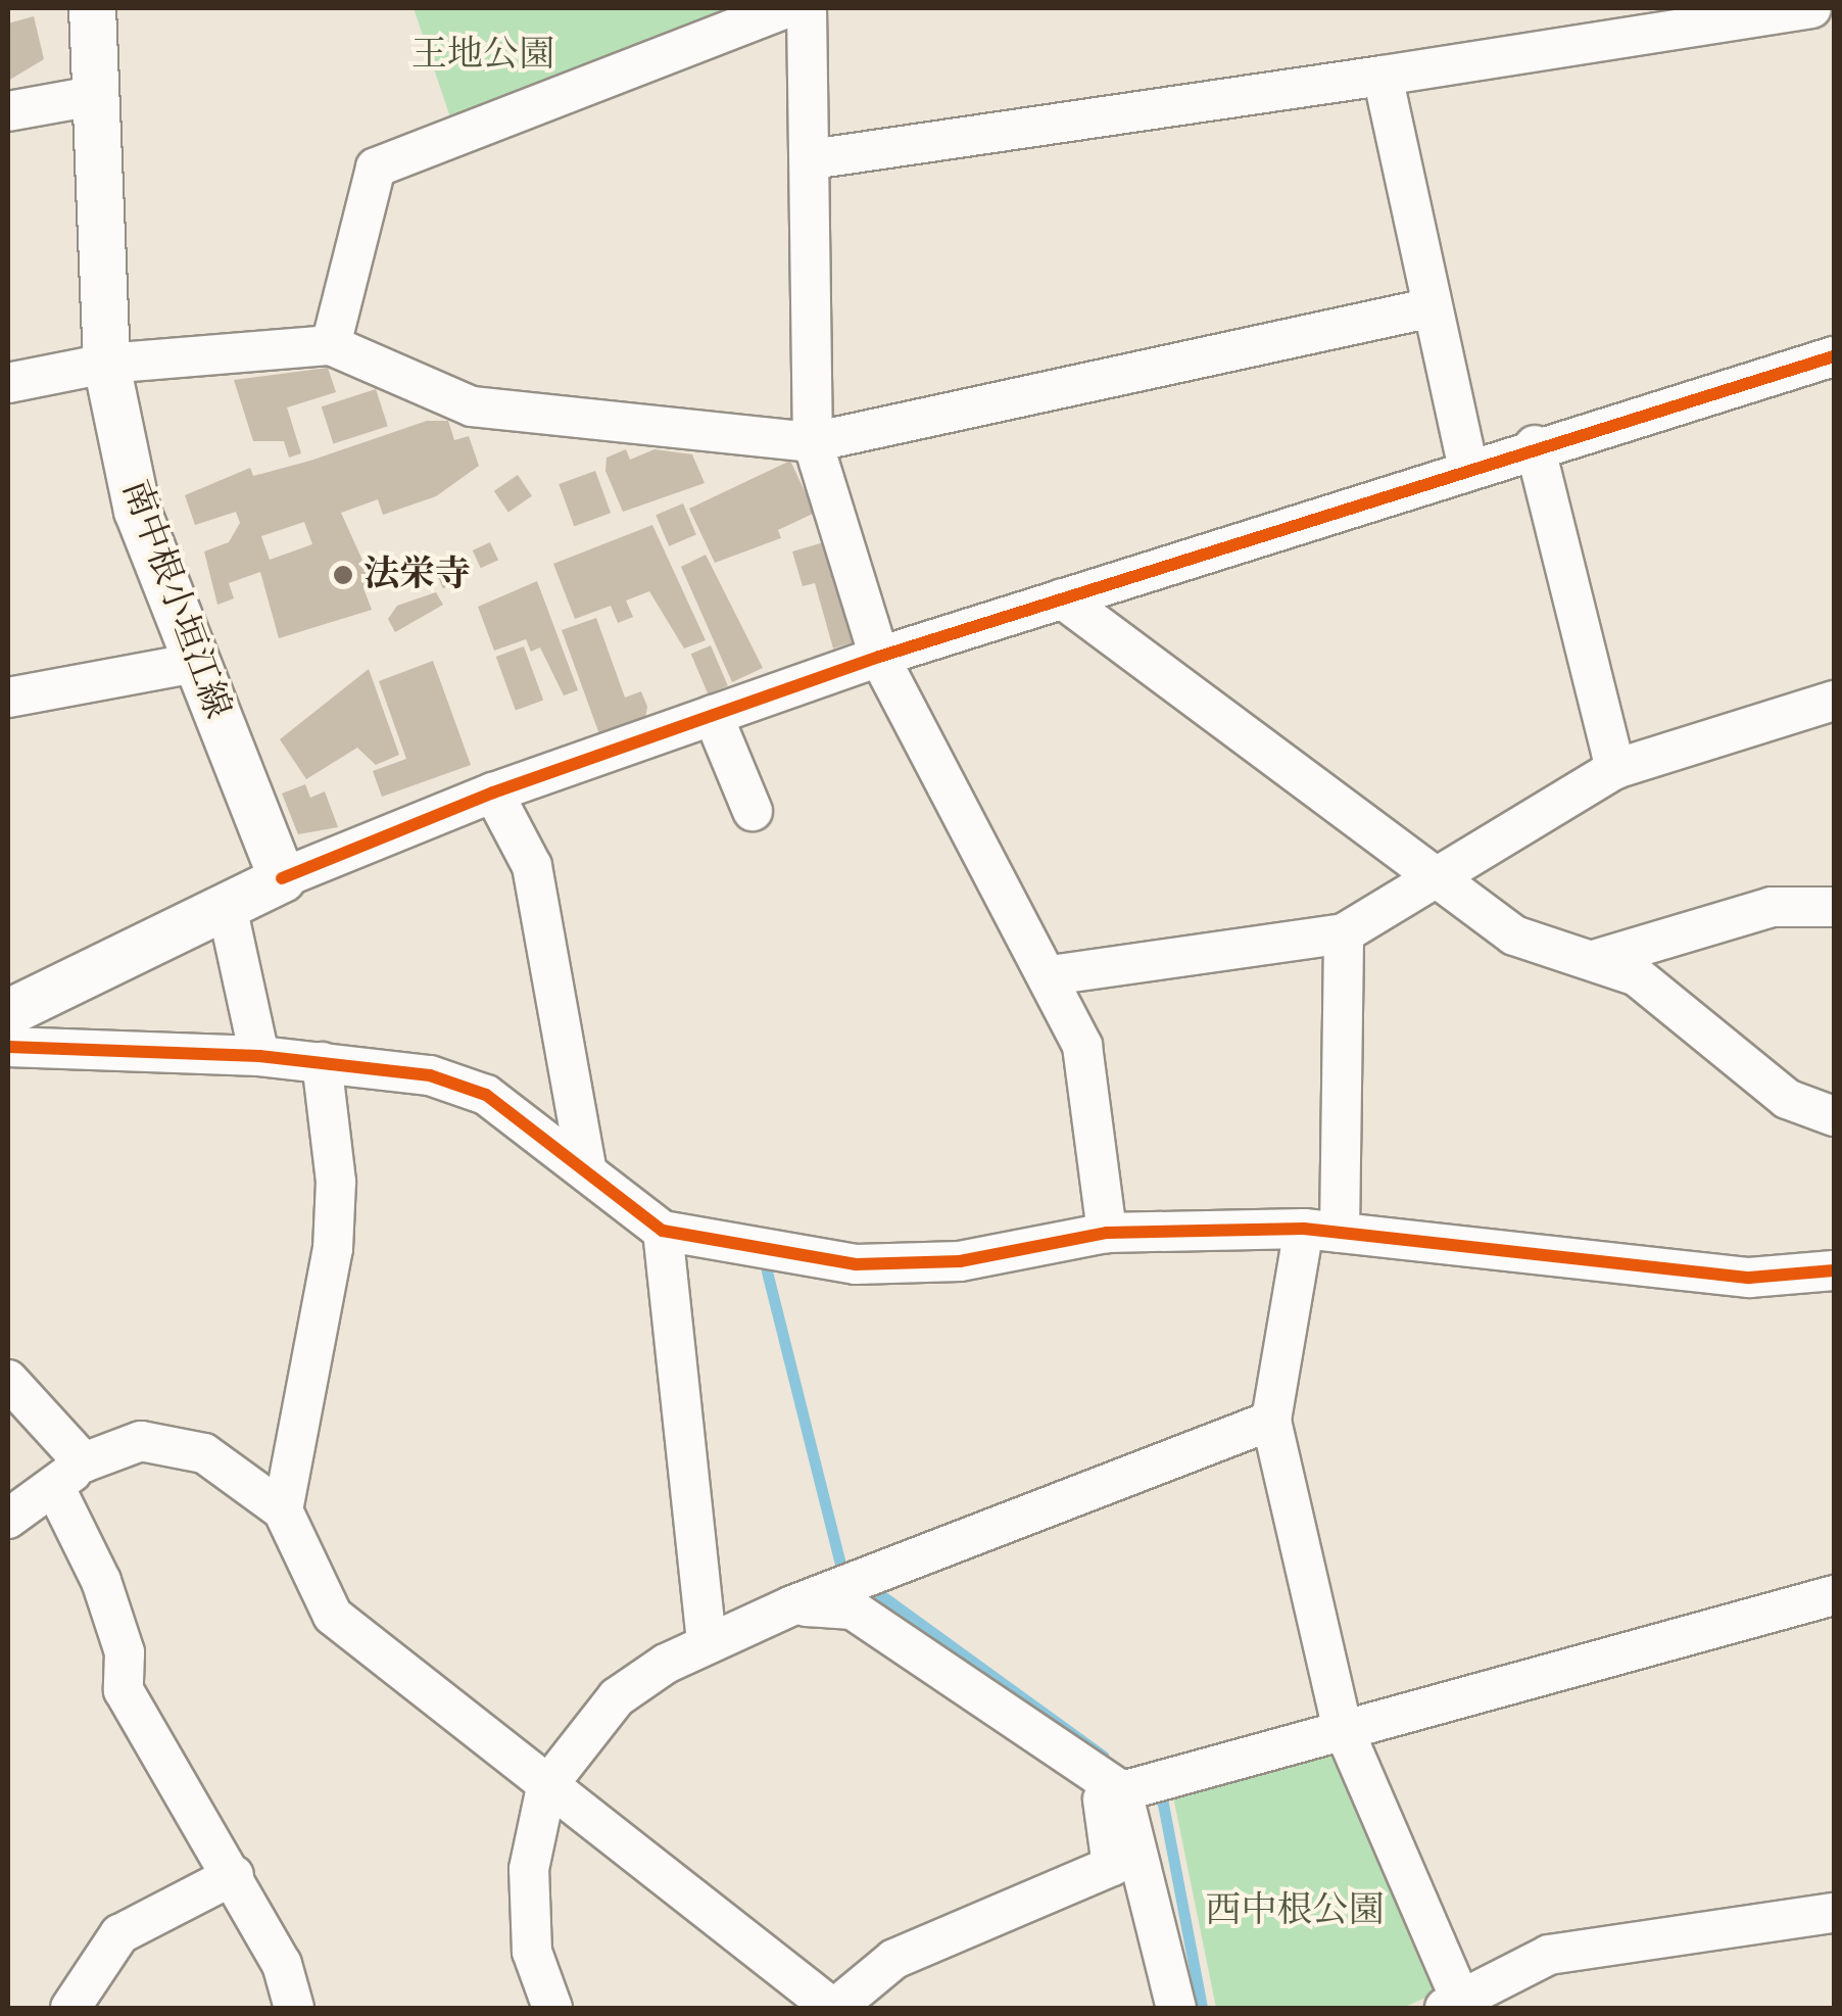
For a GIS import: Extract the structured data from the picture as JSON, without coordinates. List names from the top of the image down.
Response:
{
  "streets": {
    "main road": ["南中根小垣江線"]
  },
  "parks": ["王地公園", "西中根公園"],
  "places": ["法栄寺"]
}
